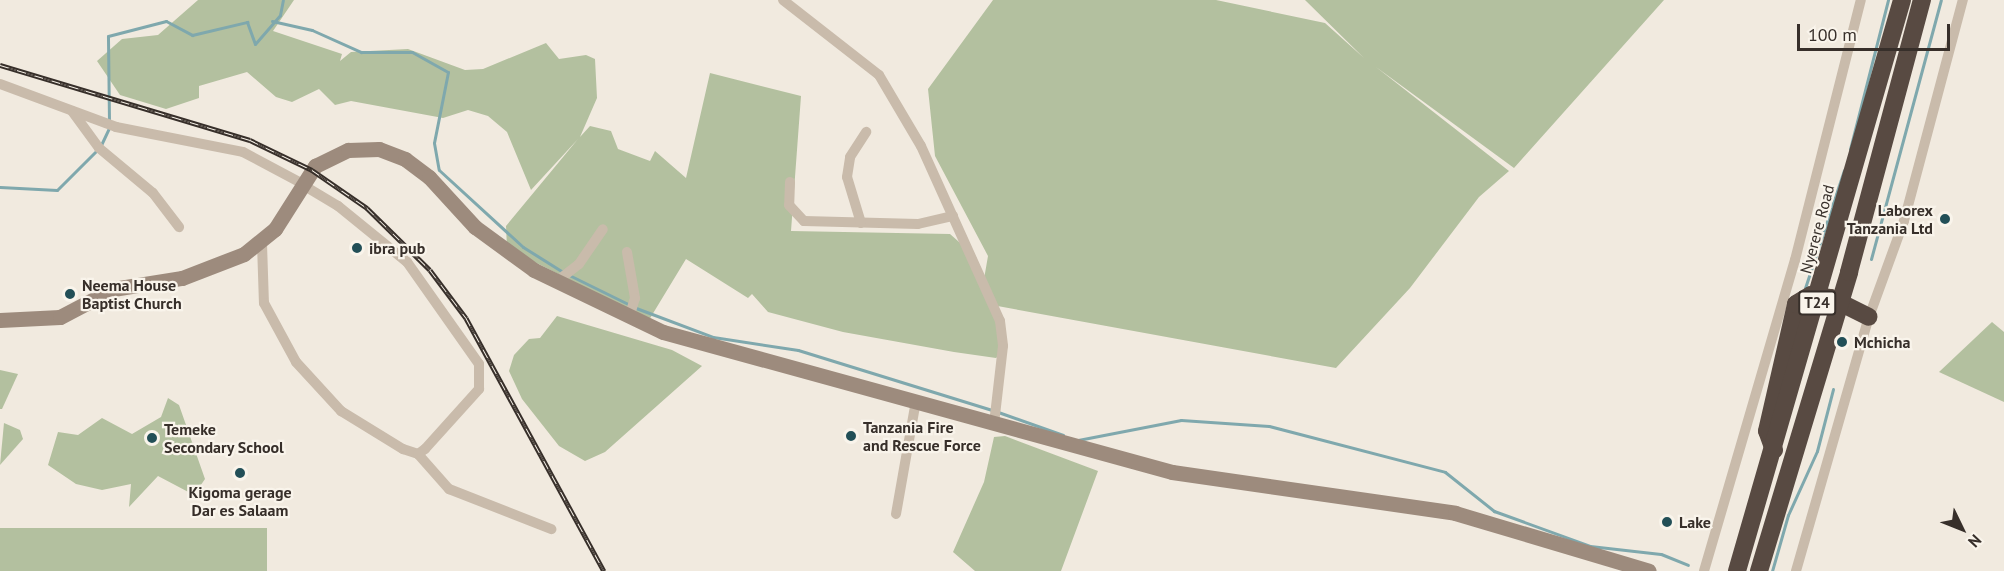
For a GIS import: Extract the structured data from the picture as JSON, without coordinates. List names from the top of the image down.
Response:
{
  "streets": {
    "highway": ["Nyerere Road", "T24"]
  },
  "places": [
    "Laborex Tanzania Ltd",
    "ibra pub",
    "Neema House Baptist Church",
    "Mchicha",
    "Tanzania Fire and Rescue Force",
    "Temeke Secondary School",
    "Kigoma gerage Dar es Salaam",
    "Lake"
  ],
  "scale_bar": "100 m",
  "north": "bottom right"
}
